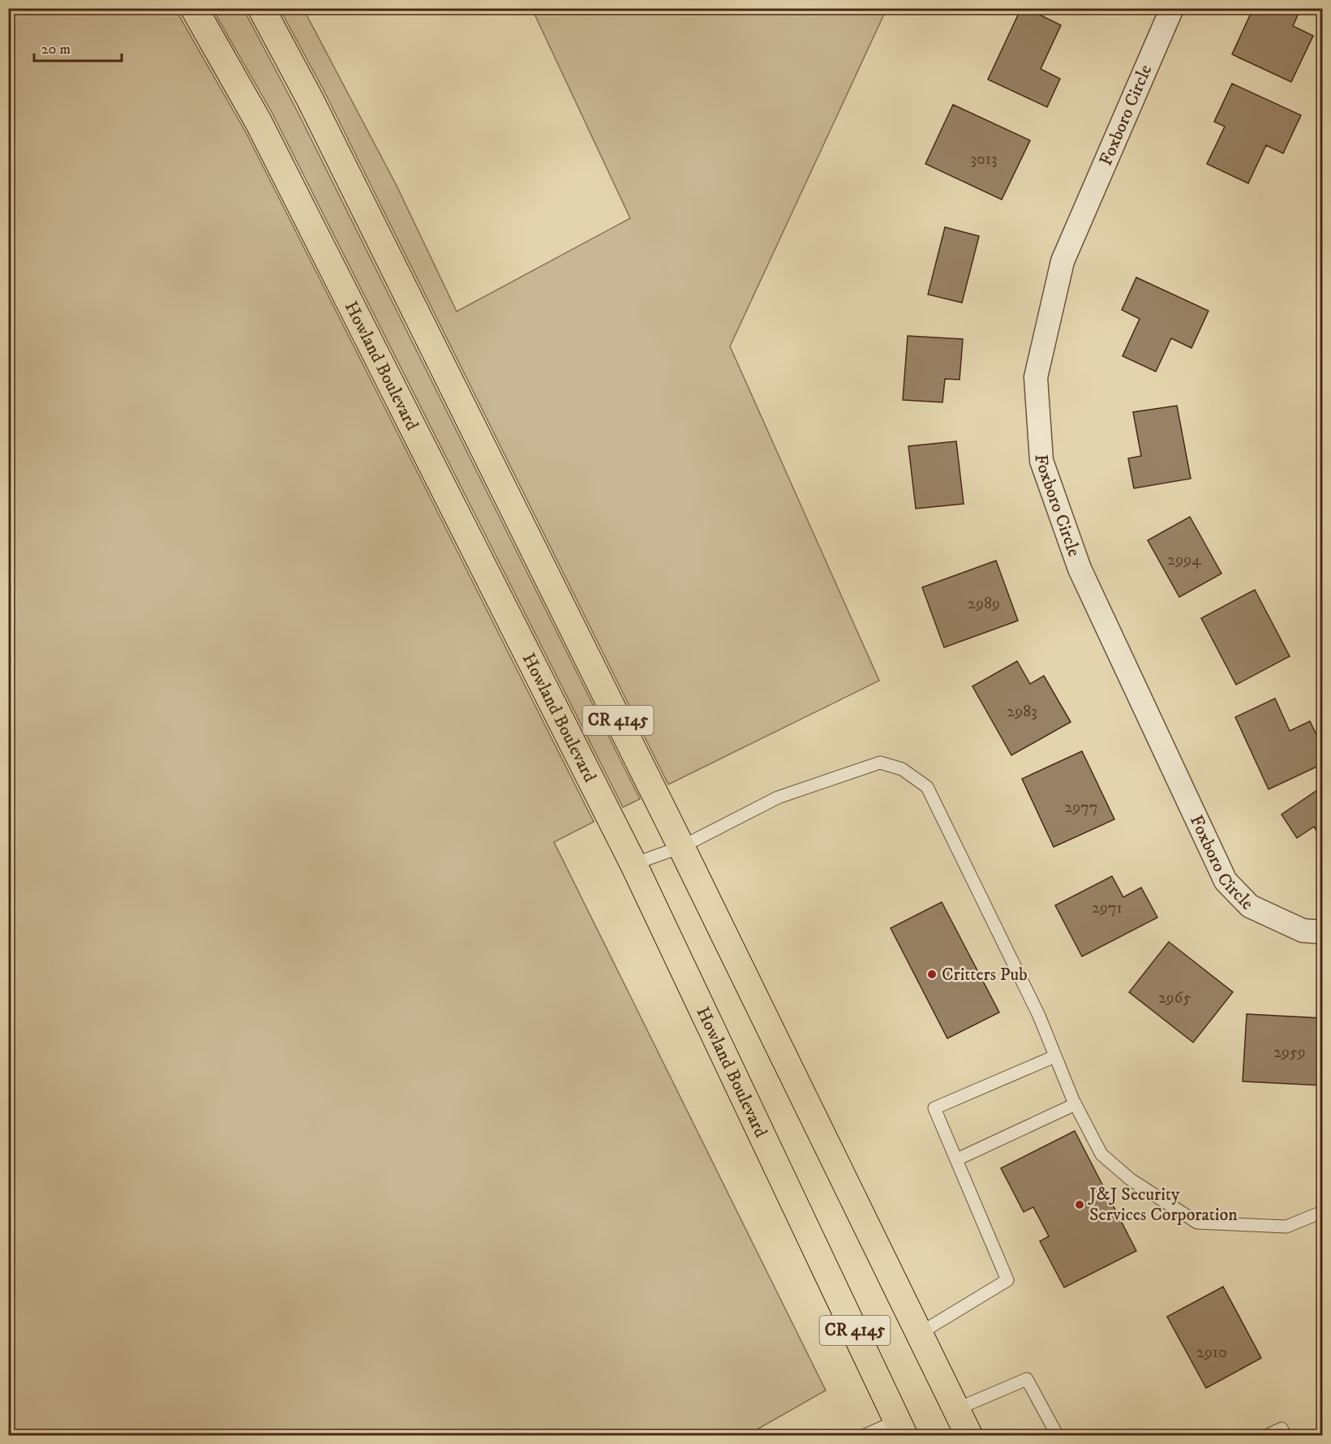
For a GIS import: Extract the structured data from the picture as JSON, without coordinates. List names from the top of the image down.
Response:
{
  "streets": {
    "main road": ["Howland Boulevard", "CR 4145"],
    "street": ["Foxboro Circle"]
  },
  "places": ["Critters Pub", "J&J Security Services Corporation"],
  "house_numbers": [
    "3013",
    "2994",
    "2989",
    "2983",
    "2977",
    "2971",
    "2965",
    "2959",
    "2910"
  ],
  "scale_bar": "20 m"
}
